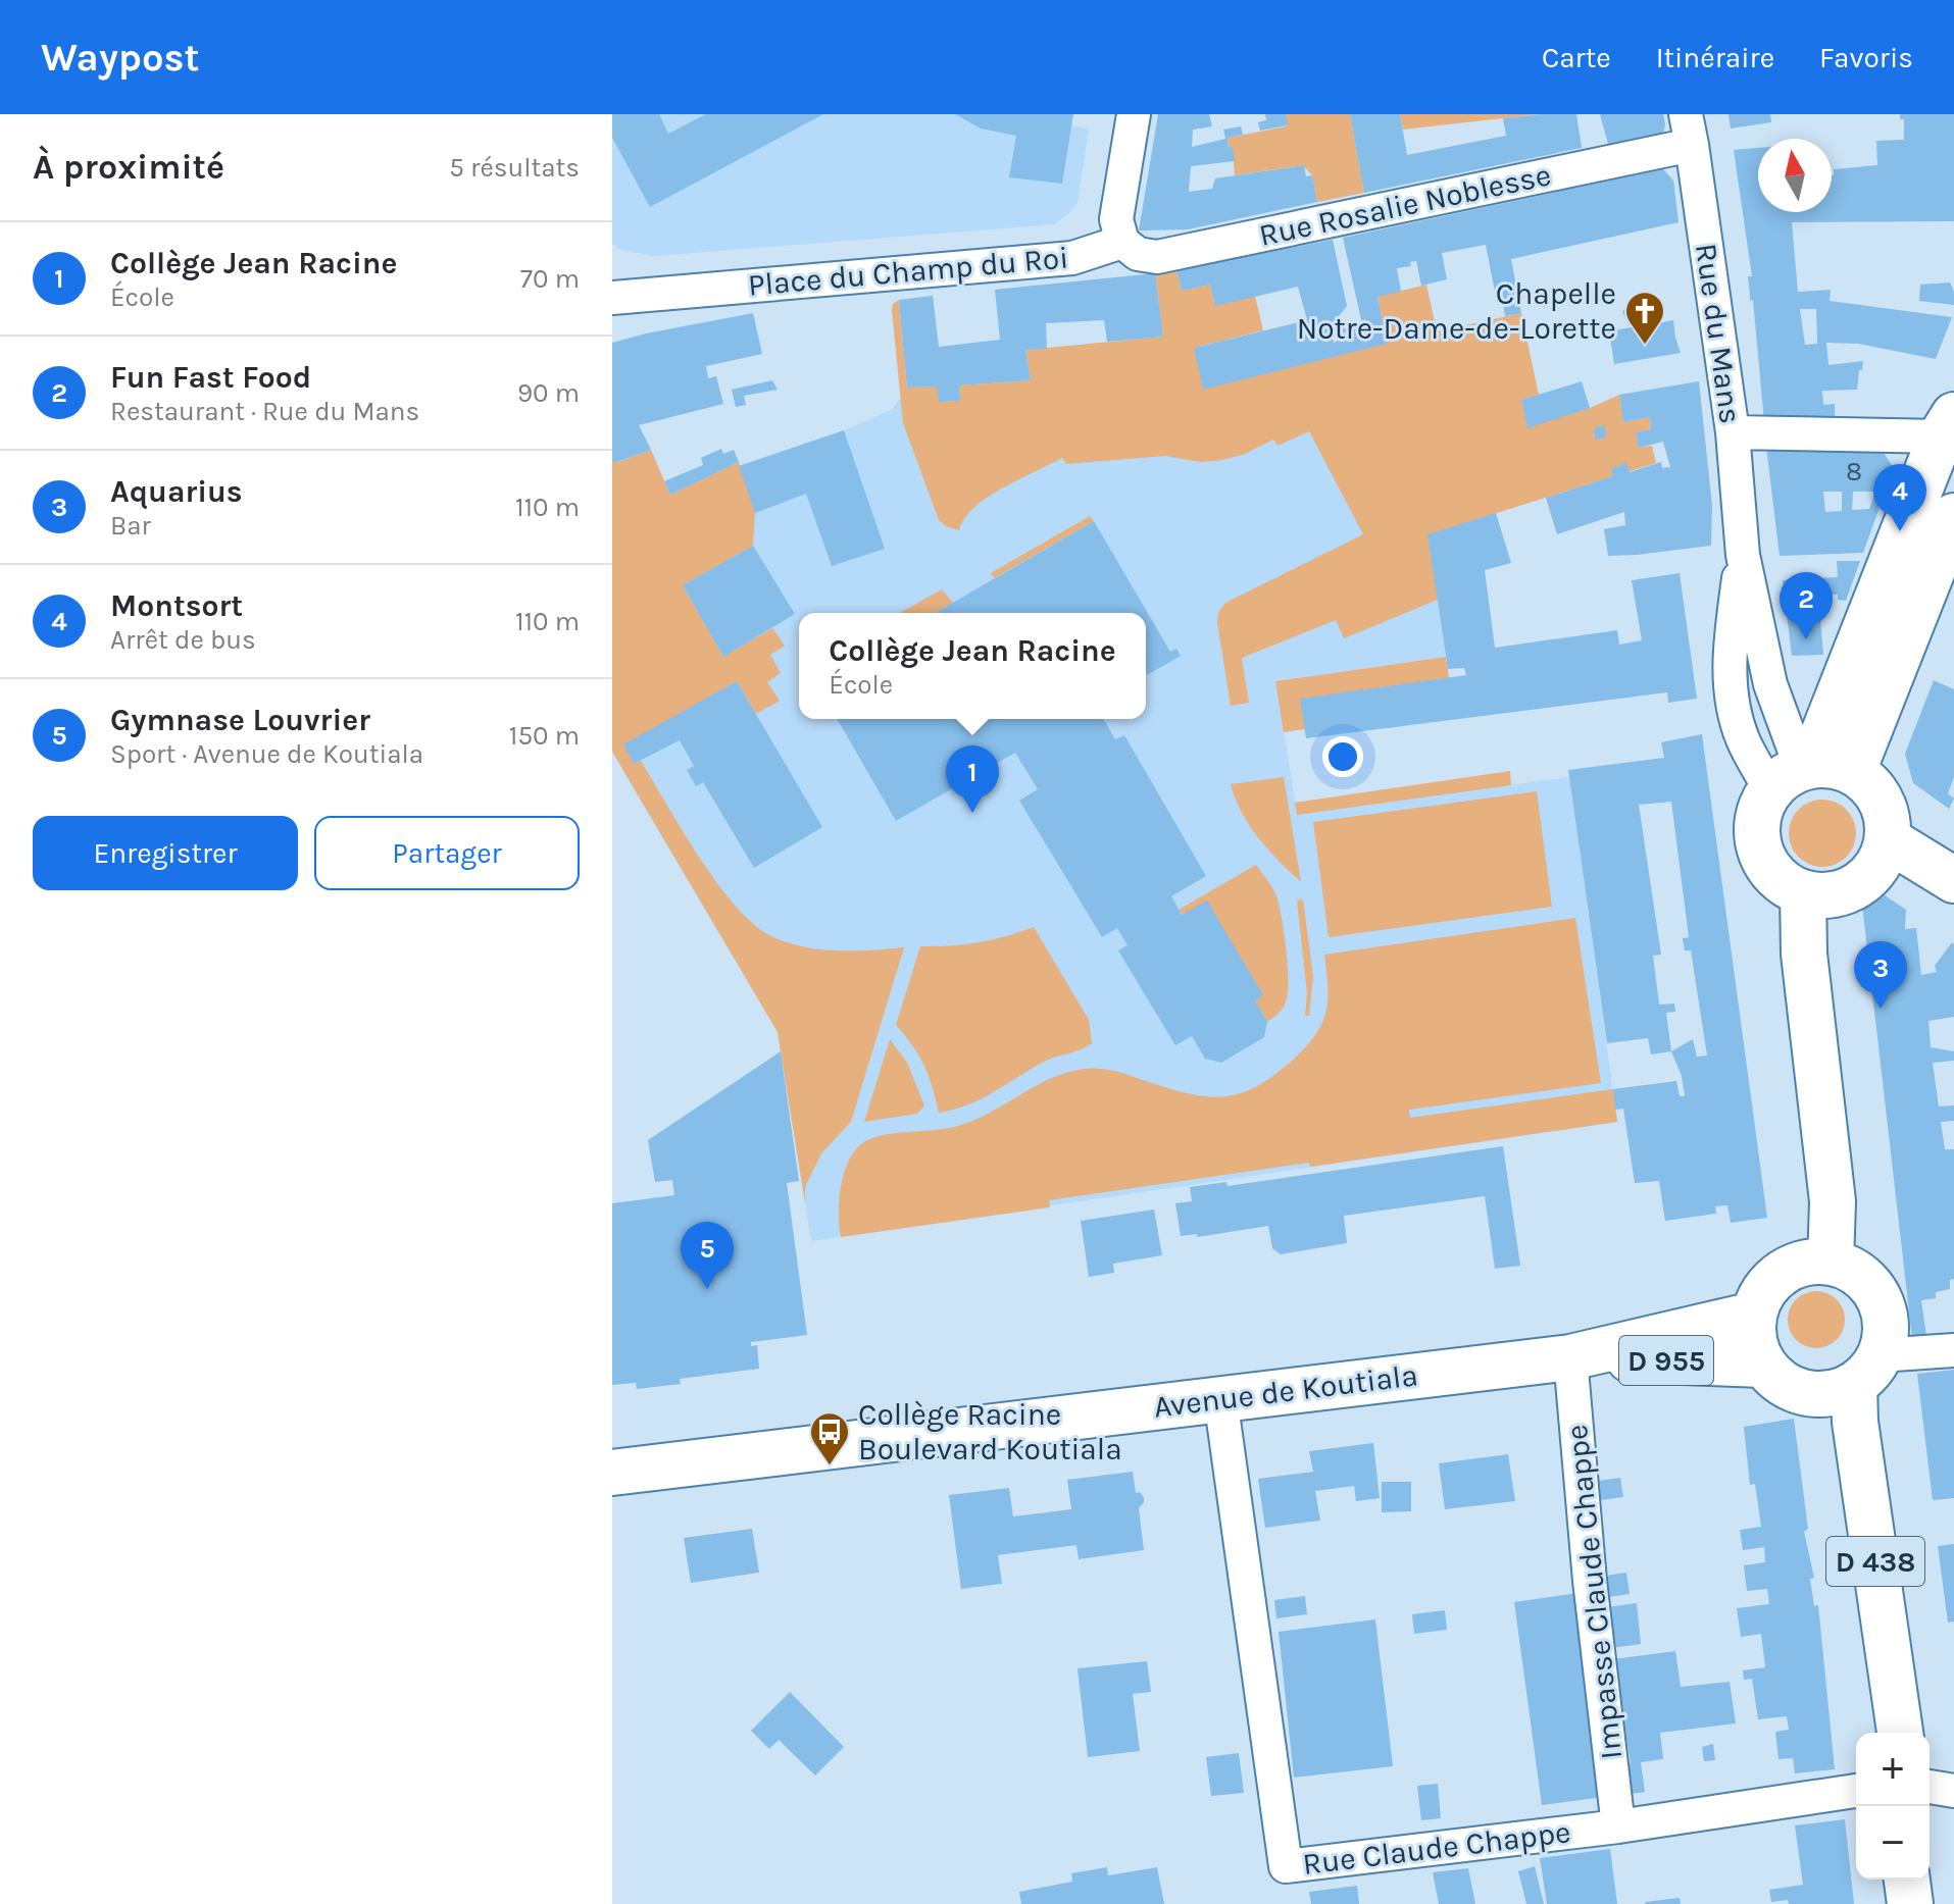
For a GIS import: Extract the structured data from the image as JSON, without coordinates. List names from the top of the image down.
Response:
{
  "streets": {
    "main road": ["D 955", "Avenue de Koutiala", "D 438"],
    "street": [
      "Rue Rosalie Noblesse",
      "Place du Champ du Roi",
      "Rue du Mans",
      "Impasse Claude Chappe",
      "Rue Claude Chappe"
    ]
  },
  "crossings": [
    ["Rue Rosalie Noblesse", "Place du Champ du Roi"],
    ["Rue Rosalie Noblesse", "Rue du Mans"],
    ["Avenue de Koutiala", "D 438"],
    ["Avenue de Koutiala", "Impasse Claude Chappe"],
    ["Avenue de Koutiala", "Rue Claude Chappe"],
    ["Impasse Claude Chappe", "Rue Claude Chappe"]
  ],
  "places": {
    "church": ["Chapelle Notre-Dame-de-Lorette"],
    "bus stop": ["Collège Racine Boulevard Koutiala"]
  },
  "house_numbers": ["8"],
  "north": "top",
  "page": {
    "header": "Waypost",
    "nav": ["Carte", "Itinéraire", "Favoris"],
    "heading": ["À proximité", "5 résultats"],
    "list": [
      {
        "mark": "1",
        "name": "Collège Jean Racine",
        "note": "École",
        "value": "70 m"
      },
      {
        "mark": "2",
        "name": "Fun Fast Food",
        "note": "Restaurant · Rue du Mans",
        "value": "90 m"
      },
      {
        "mark": "3",
        "name": "Aquarius",
        "note": "Bar",
        "value": "110 m"
      },
      {
        "mark": "4",
        "name": "Montsort",
        "note": "Arrêt de bus",
        "value": "110 m"
      },
      {
        "mark": "5",
        "name": "Gymnase Louvrier",
        "note": "Sport · Avenue de Koutiala",
        "value": "150 m"
      }
    ],
    "pins": [
      "4",
      "2",
      "1",
      "3",
      "5"
    ],
    "popup": ["Collège Jean Racine", "École"],
    "buttons": ["Enregistrer", "Partager"],
    "map_buttons": ["+", "−"]
  }
}
